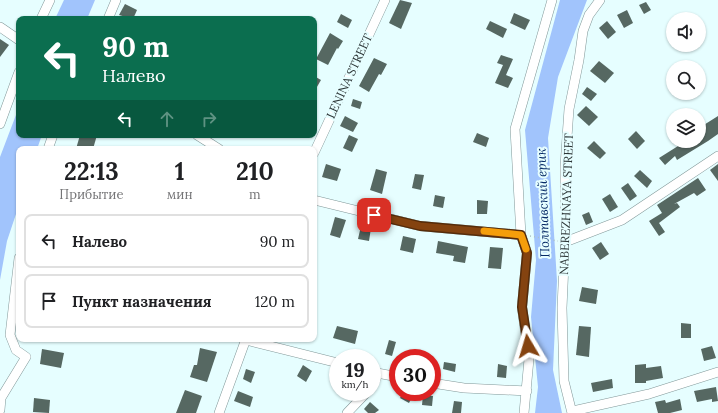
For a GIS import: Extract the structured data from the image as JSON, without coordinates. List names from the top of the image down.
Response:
{
  "streets": {
    "street": ["LENINA STREET", "NABEREZHNAYA STREET"]
  },
  "water": ["Полтавский ерик"],
  "page": {
    "turn": ["90 m", "Налево"],
    "eta": [
      "22:13",
      "Прибытие",
      "1",
      "мин",
      "210",
      "m"
    ],
    "list": [
      {
        "name": "Налево",
        "value": "90 m"
      },
      {
        "name": "Пункт назначения",
        "value": "120 m"
      }
    ],
    "speed": "19 km/h",
    "limit": "30"
  }
}
